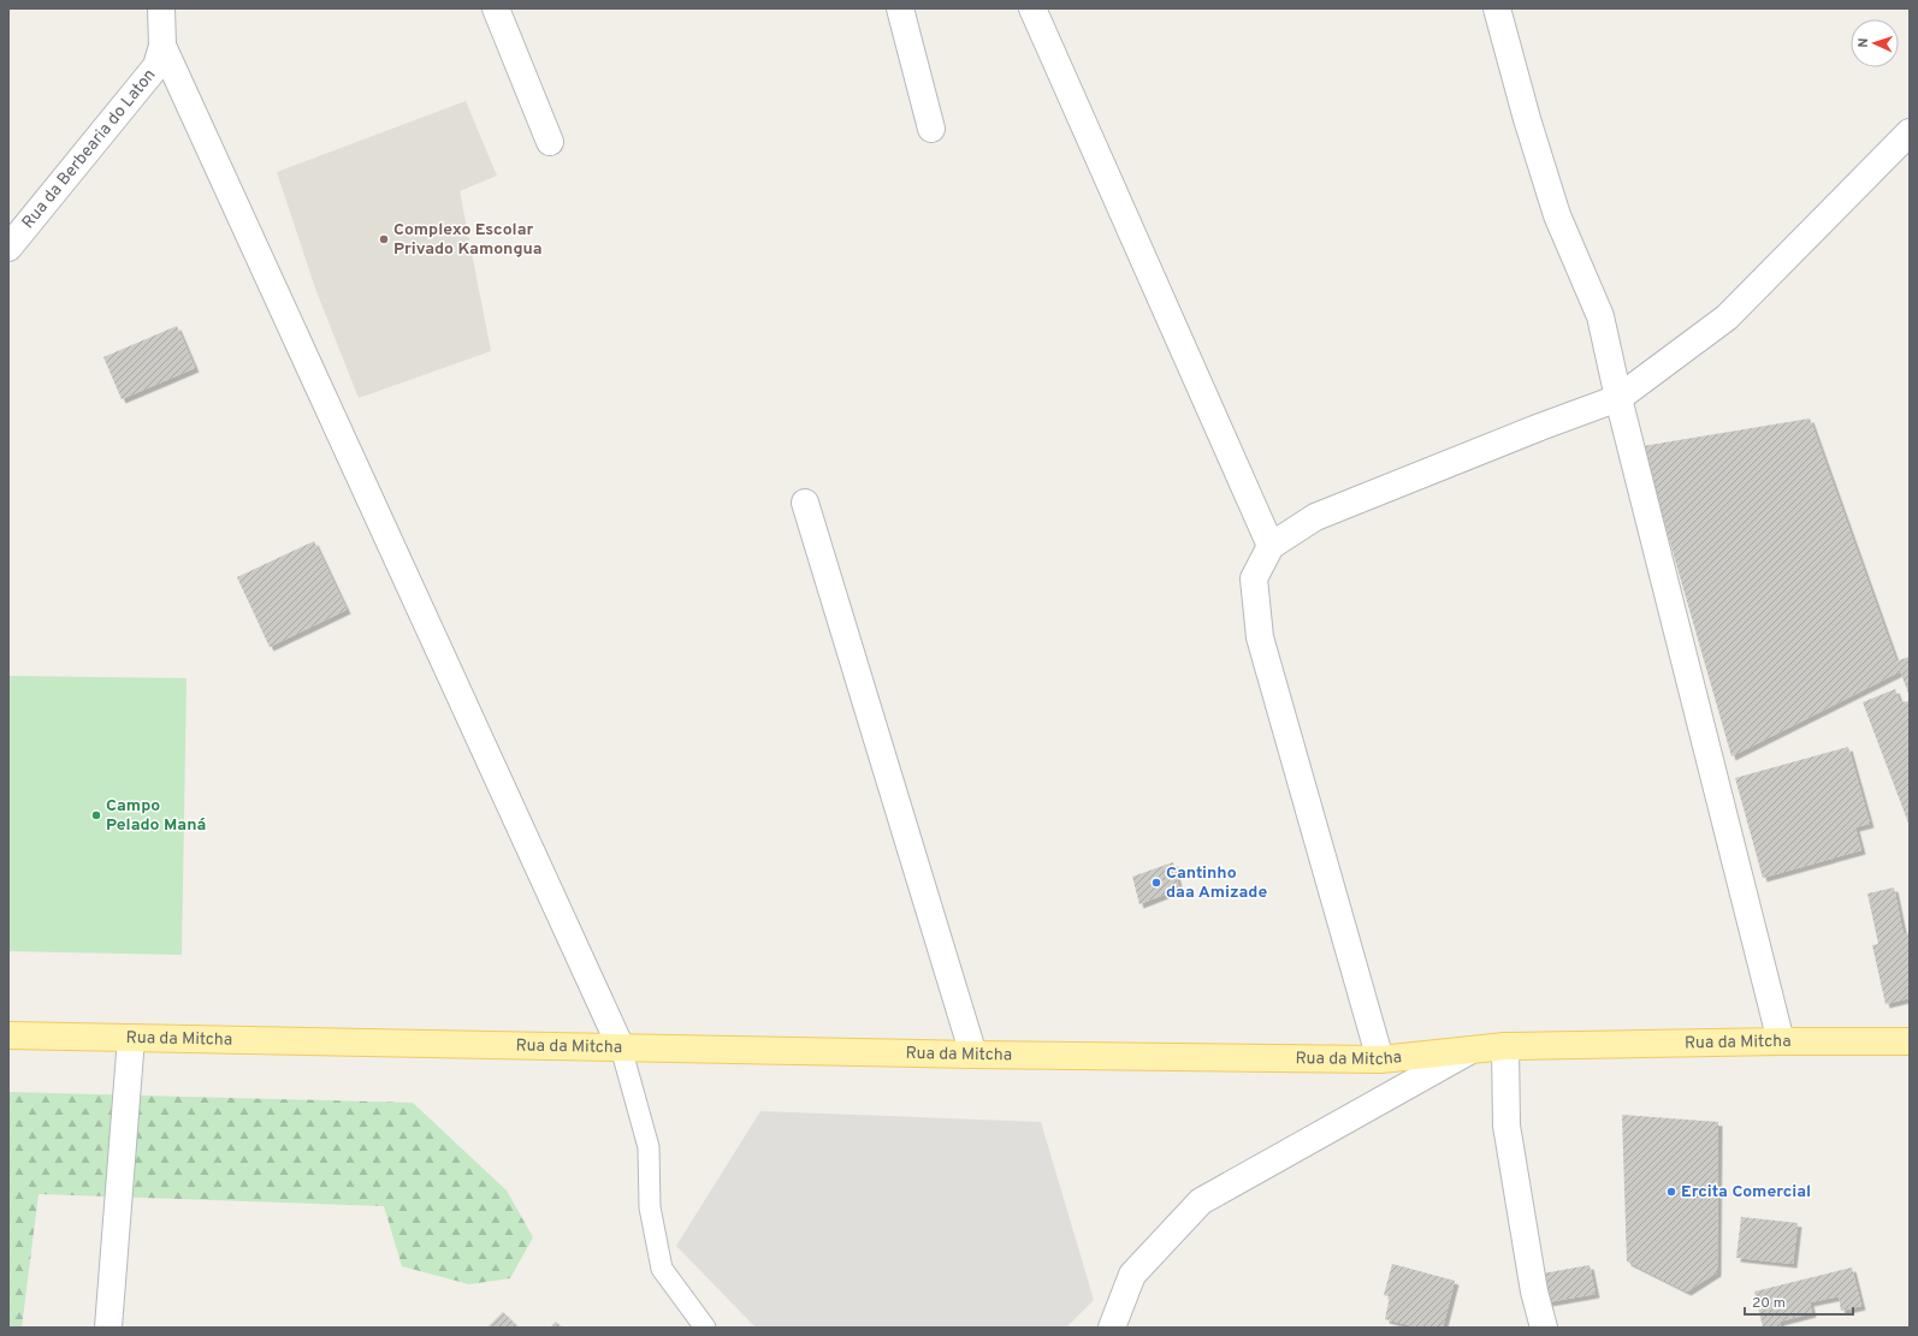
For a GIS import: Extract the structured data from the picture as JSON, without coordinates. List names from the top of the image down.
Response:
{
  "streets": {
    "main road": ["Rua da Mitcha"],
    "street": ["Rua da Berbearia do Laton"]
  },
  "places": [
    "Complexo Escolar Privado Kamongua",
    "Campo Pelado Maná",
    "Cantinho daa Amizade",
    "Ercita Comercial"
  ],
  "scale_bar": "20 m",
  "north": "left"
}
